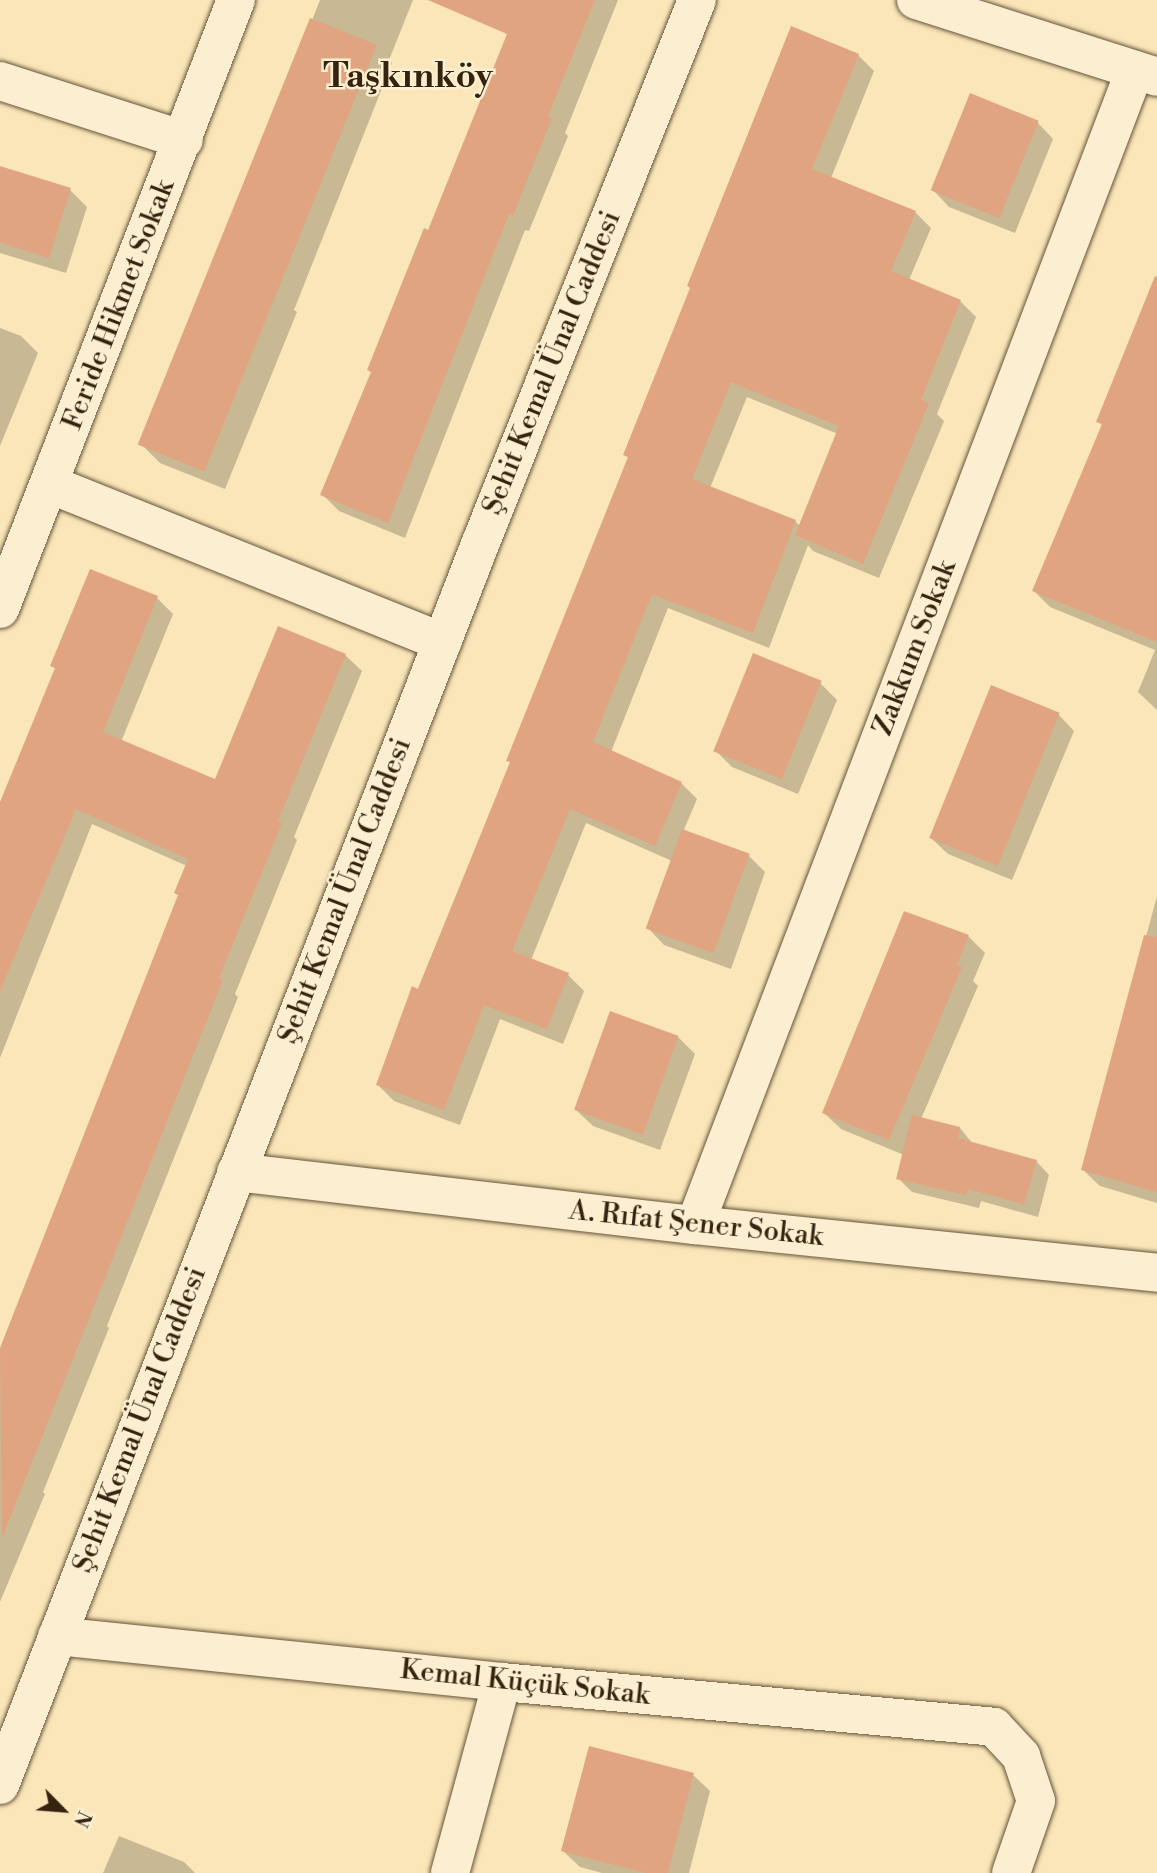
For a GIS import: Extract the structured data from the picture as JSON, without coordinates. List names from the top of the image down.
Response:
{
  "streets": {
    "street": [
      "Feride Hikmet Sokak",
      "Şehit Kemal Ünal Caddesi",
      "Zakkum Sokak",
      "A. Rıfat Şener Sokak",
      "Kemal Küçük Sokak"
    ]
  },
  "crossings": [
    ["Şehit Kemal Ünal Caddesi", "A. Rıfat Şener Sokak"],
    ["Şehit Kemal Ünal Caddesi", "Kemal Küçük Sokak"],
    ["Zakkum Sokak", "A. Rıfat Şener Sokak"]
  ],
  "districts": ["Taşkınköy"],
  "north": "bottom right"
}
